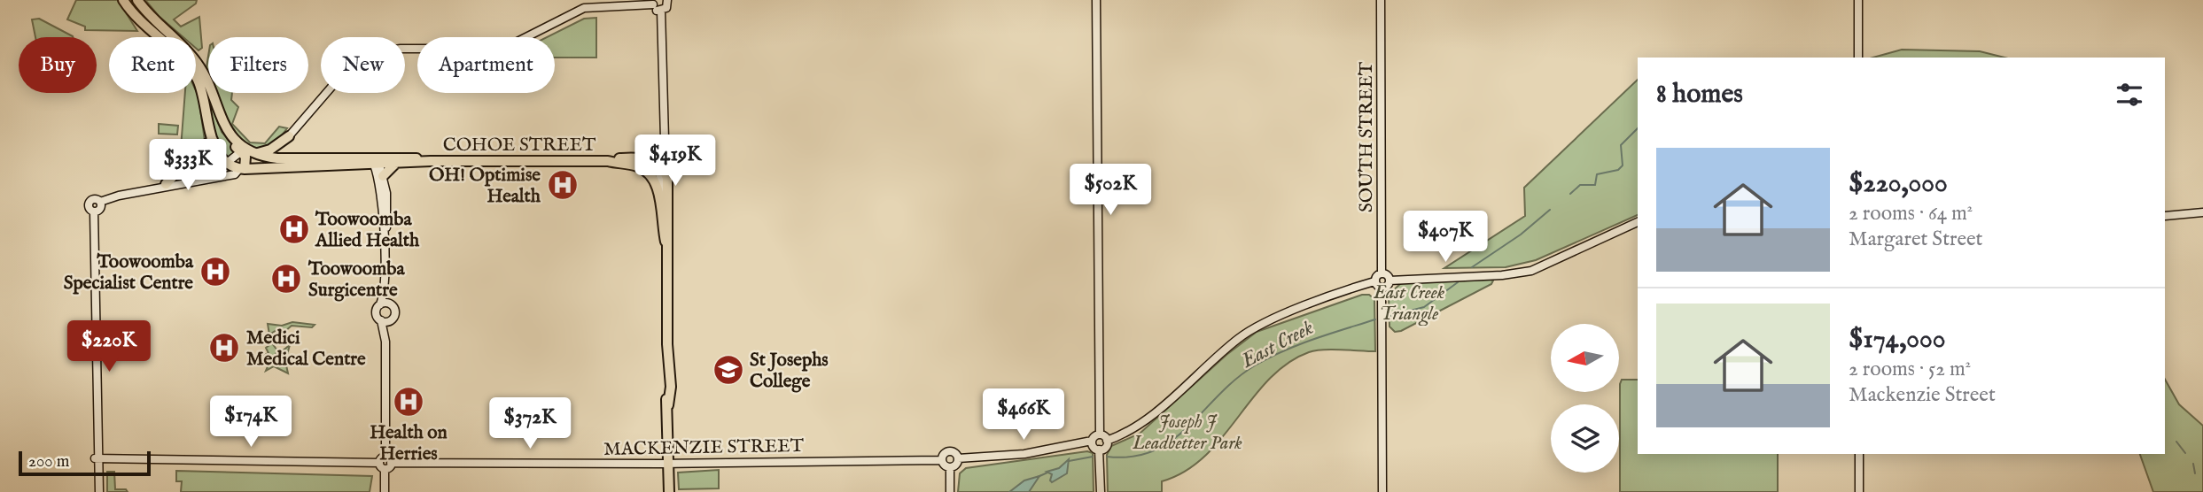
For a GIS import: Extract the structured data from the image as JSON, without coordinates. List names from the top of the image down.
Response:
{
  "streets": {
    "highway": ["COHOE STREET"],
    "street": ["SOUTH STREET", "MACKENZIE STREET"]
  },
  "water": ["East Creek"],
  "parks": ["East Creek Triangle", "Joseph J Leadbetter Park"],
  "places": {
    "hospital": [
      "OH! Optimise Health",
      "Toowoomba Allied Health",
      "Toowoomba Specialist Centre",
      "Toowoomba Surgicentre",
      "Medici Medical Centre",
      "Health on Herries"
    ],
    "school or university": ["St Josephs College"]
  },
  "scale_bar": "200 m",
  "north": "left",
  "page": {
    "chip": [
      "Buy",
      "Rent",
      "Filters",
      "New",
      "Apartment"
    ],
    "heading": "8 homes",
    "list": [
      {
        "name": "$220,000",
        "note": "2 rooms · 64 m² · Margaret Street"
      },
      {
        "name": "$174,000",
        "note": "2 rooms · 52 m² · Mackenzie Street"
      }
    ],
    "price": [
      "$419K",
      "$333K",
      "$502K",
      "$407K",
      "$220K",
      "$466K",
      "$174K",
      "$372K"
    ],
    "scale": "200 m"
  }
}
